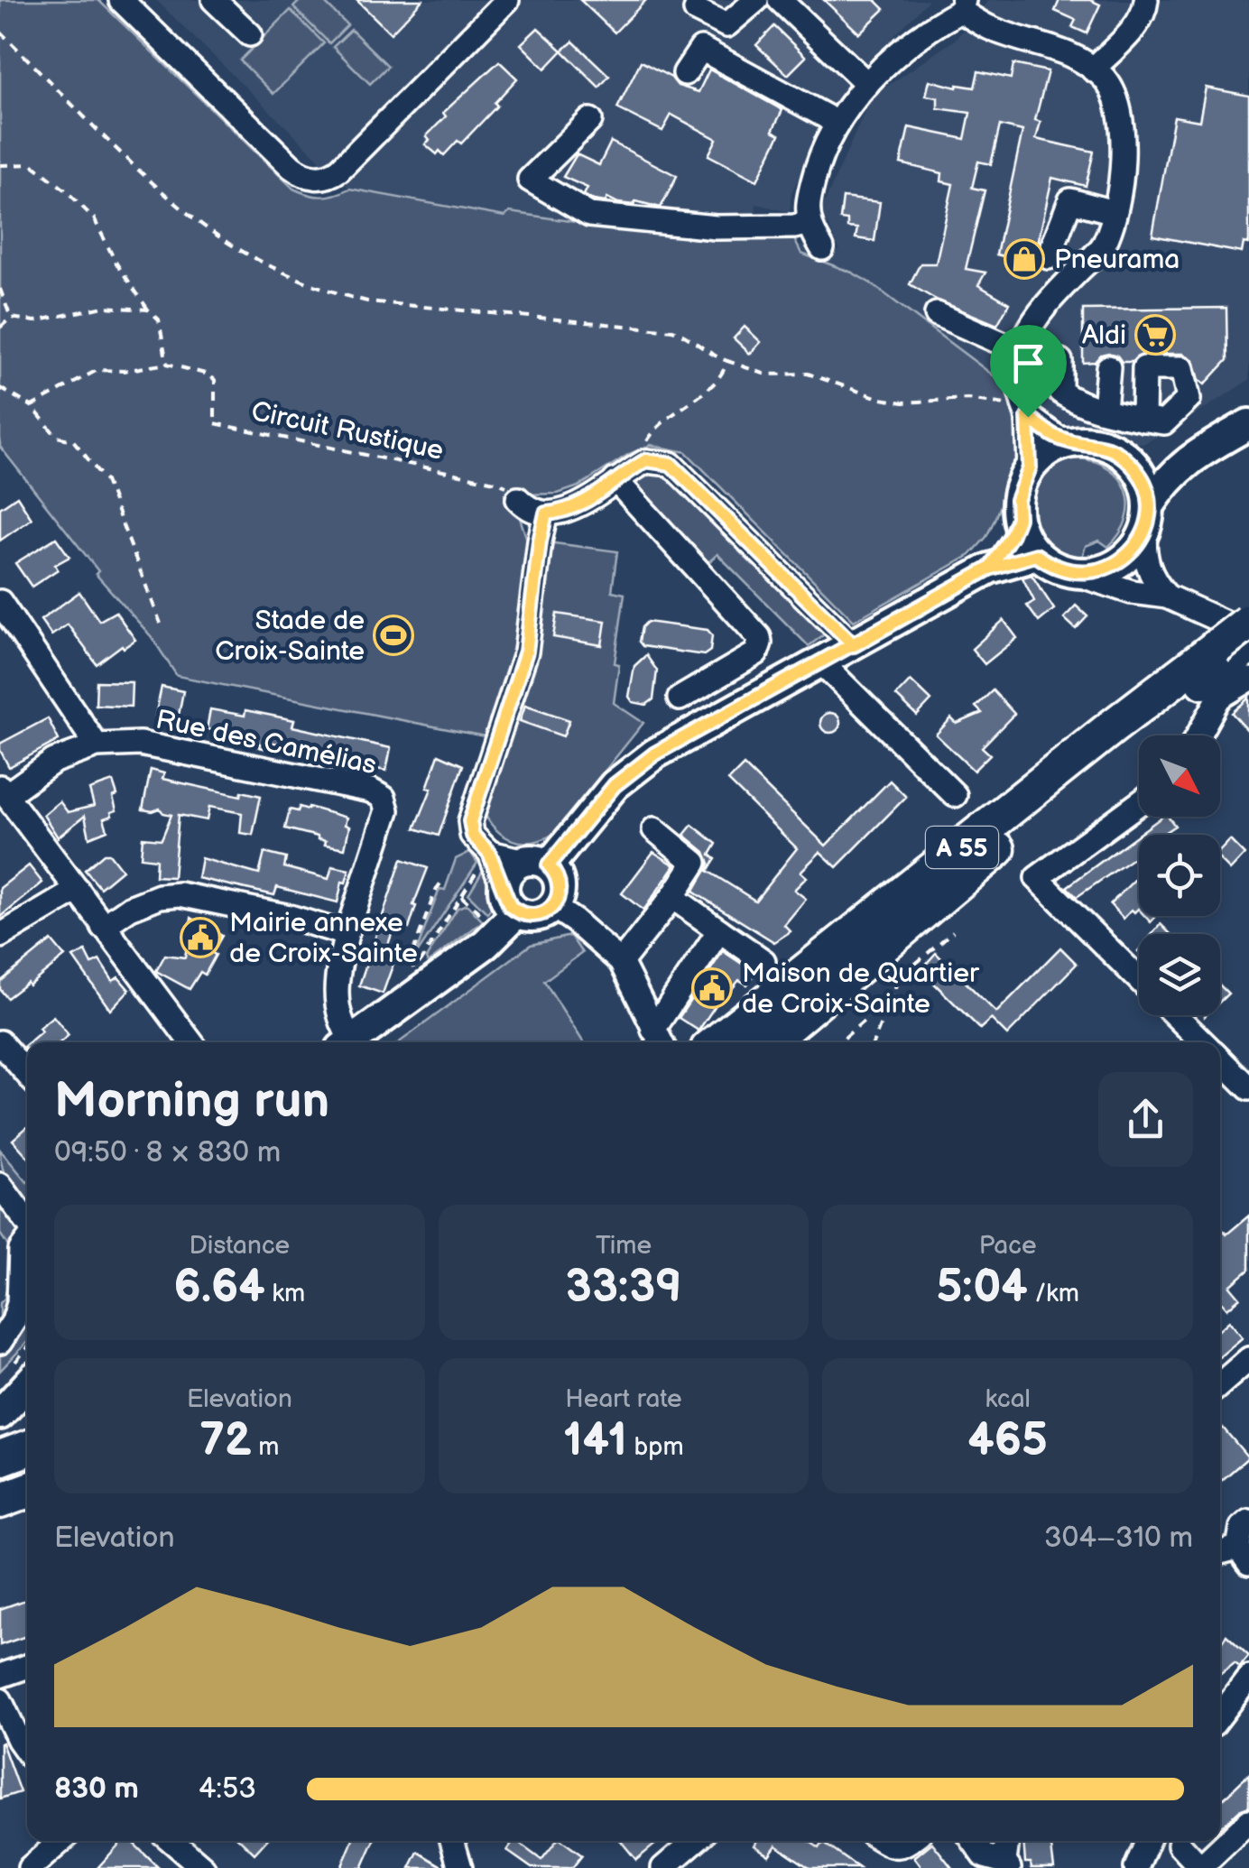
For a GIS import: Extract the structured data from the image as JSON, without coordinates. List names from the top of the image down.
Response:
{
  "streets": {
    "highway": ["A 55"],
    "street": ["Rue des Camélias"],
    "path": ["Circuit Rustique"]
  },
  "places": {
    "shop": ["Pneurama"],
    "supermarket": ["Aldi"],
    "sports": ["Stade de Croix-Sainte"],
    "public building": ["Mairie annexe de Croix-Sainte", "Maison de Quartier de Croix-Sainte"]
  },
  "north": "bottom right",
  "page": {
    "heading": ["Morning run", "09:50 · 8 × 830 m"],
    "stats": [
      ["Distance", "6.64 km"],
      ["Time", "33:39"],
      ["Pace", "5:04 /km"],
      ["Elevation", "72 m"],
      ["Heart rate", "141 bpm"],
      ["kcal", "465"]
    ],
    "chart": ["Elevation", "304–310 m"],
    "list": [
      {
        "name": "830 m",
        "note": "4:53"
      }
    ]
  }
}
